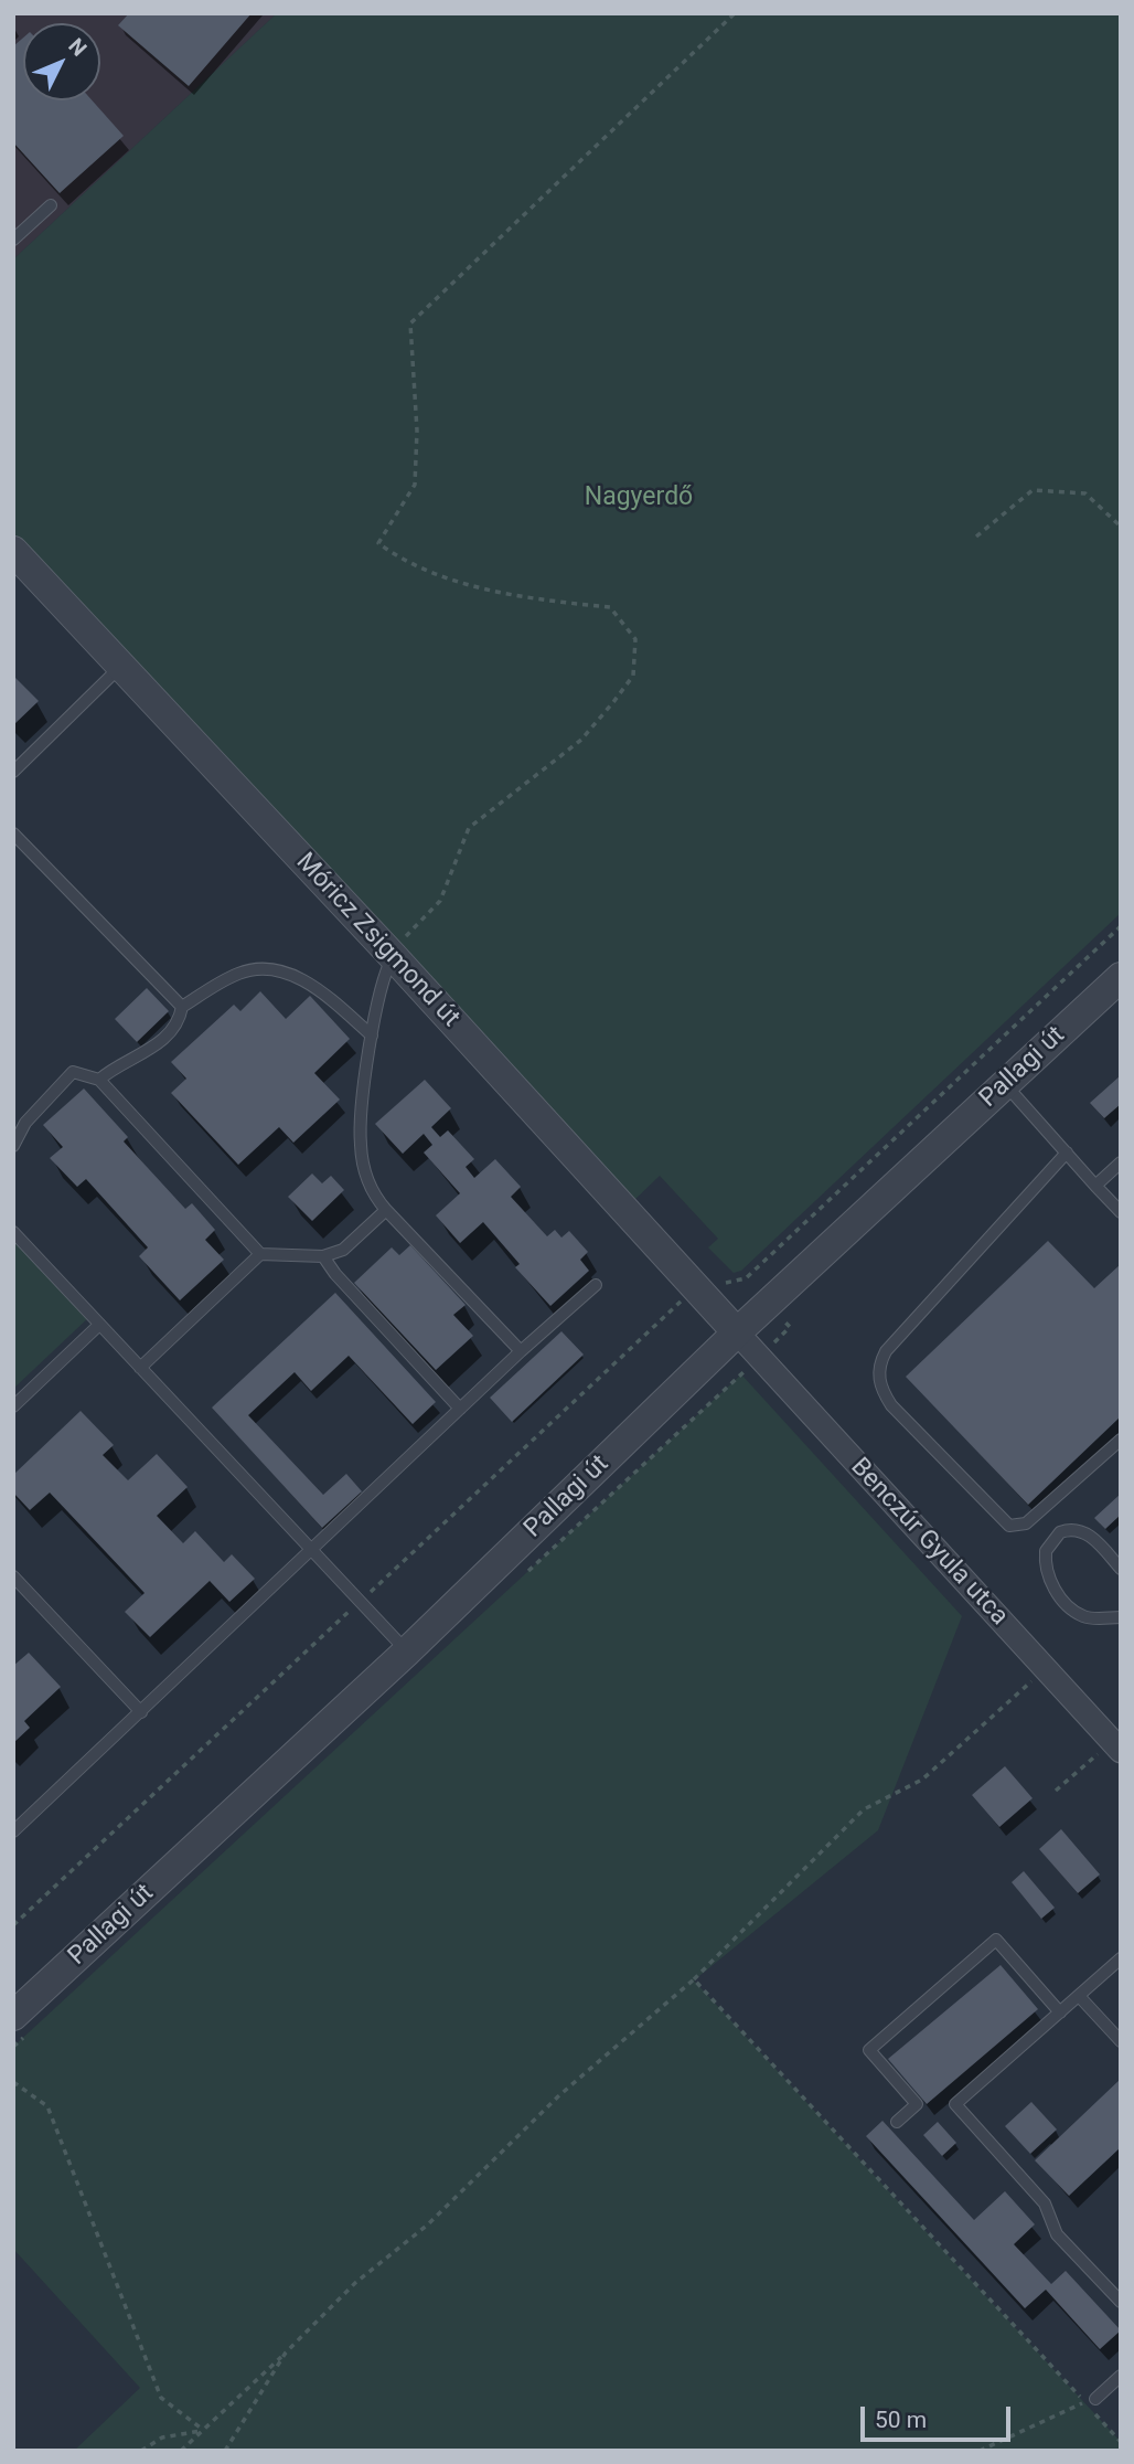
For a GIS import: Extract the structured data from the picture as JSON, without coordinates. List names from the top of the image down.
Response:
{
  "streets": {
    "street": ["Móricz Zsigmond út", "Pallagi út", "Benczúr Gyula utca"]
  },
  "crossings": [
    ["Móricz Zsigmond út", "Pallagi út"],
    ["Móricz Zsigmond út", "Benczúr Gyula utca"],
    ["Pallagi út", "Benczúr Gyula utca"]
  ],
  "parks": ["Nagyerdő"],
  "scale_bar": "50 m",
  "north": "top right"
}
